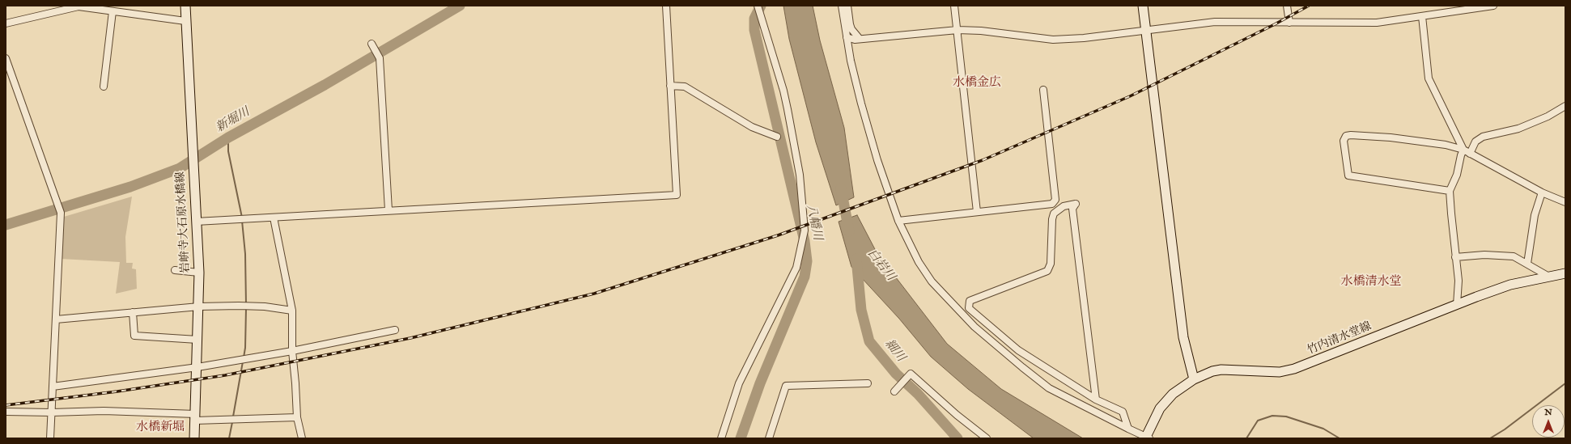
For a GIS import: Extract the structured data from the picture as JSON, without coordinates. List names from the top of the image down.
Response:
{
  "streets": {
    "main road": ["岩峅寺大石原水橋線", "竹内清水堂線"]
  },
  "districts": ["水橋金広", "水橋清水堂", "水橋新堀"],
  "water": [
    "新堀川",
    "八幡川",
    "白岩川",
    "細川"
  ],
  "north": "top"
}
